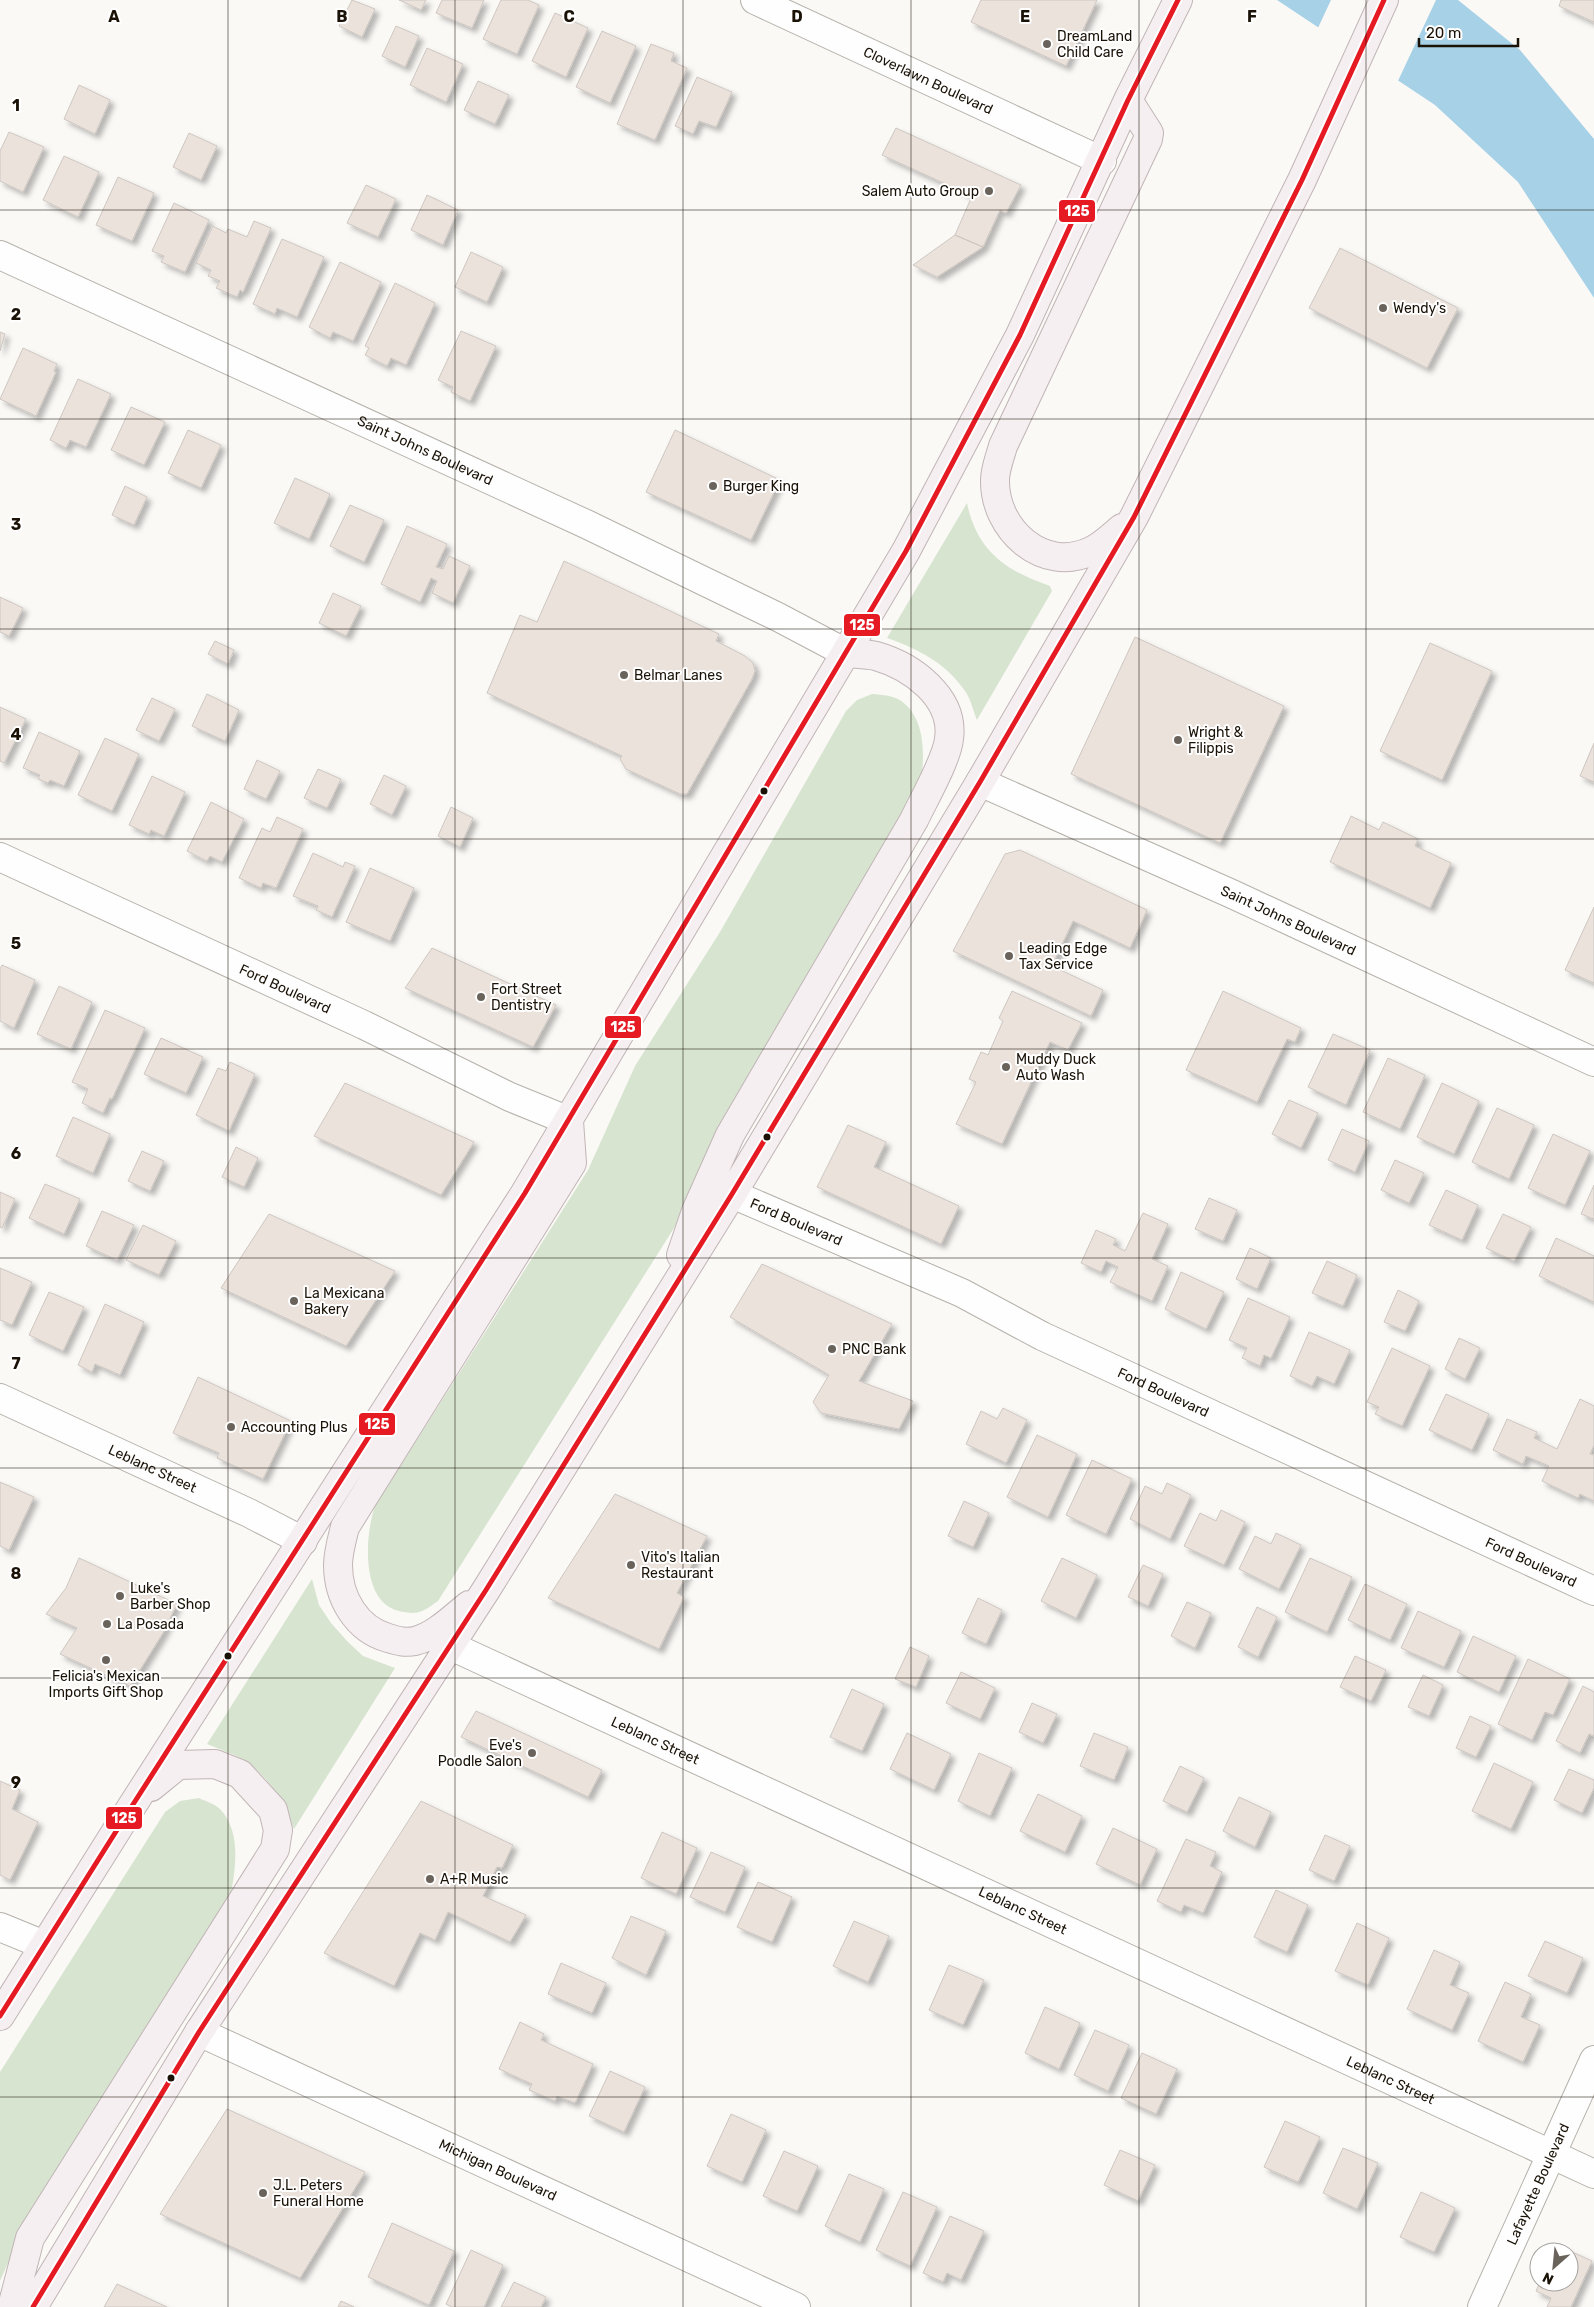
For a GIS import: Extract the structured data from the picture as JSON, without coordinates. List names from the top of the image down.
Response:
{
  "streets": {
    "street": [
      "Cloverlawn Boulevard",
      "Saint Johns Boulevard",
      "Ford Boulevard",
      "Leblanc Street",
      "Michigan Boulevard",
      "Lafayette Boulevard"
    ]
  },
  "crossings": [
    ["Leblanc Street", "Lafayette Boulevard"]
  ],
  "places": [
    "DreamLand Child Care",
    "Salem Auto Group",
    "Wendy's",
    "Burger King",
    "Belmar Lanes",
    "Wright & Filippis",
    "Leading Edge Tax Service",
    "Fort Street Dentistry",
    "Muddy Duck Auto Wash",
    "La Mexicana Bakery",
    "PNC Bank",
    "Accounting Plus",
    "Vito's Italian Restaurant",
    "Luke's Barber Shop",
    "La Posada",
    "Felicia's Mexican Imports Gift Shop",
    "Eve's Poodle Salon",
    "A+R Music",
    "J.L. Peters Funeral Home"
  ],
  "lines": ["transit line 125"],
  "scale_bar": "20 m",
  "north": "bottom left",
  "grid": {
    "columns": [
      "A",
      "B",
      "C",
      "D",
      "E",
      "F"
    ],
    "rows": [
      "1",
      "2",
      "3",
      "4",
      "5",
      "6",
      "7",
      "8",
      "9"
    ]
  }
}
